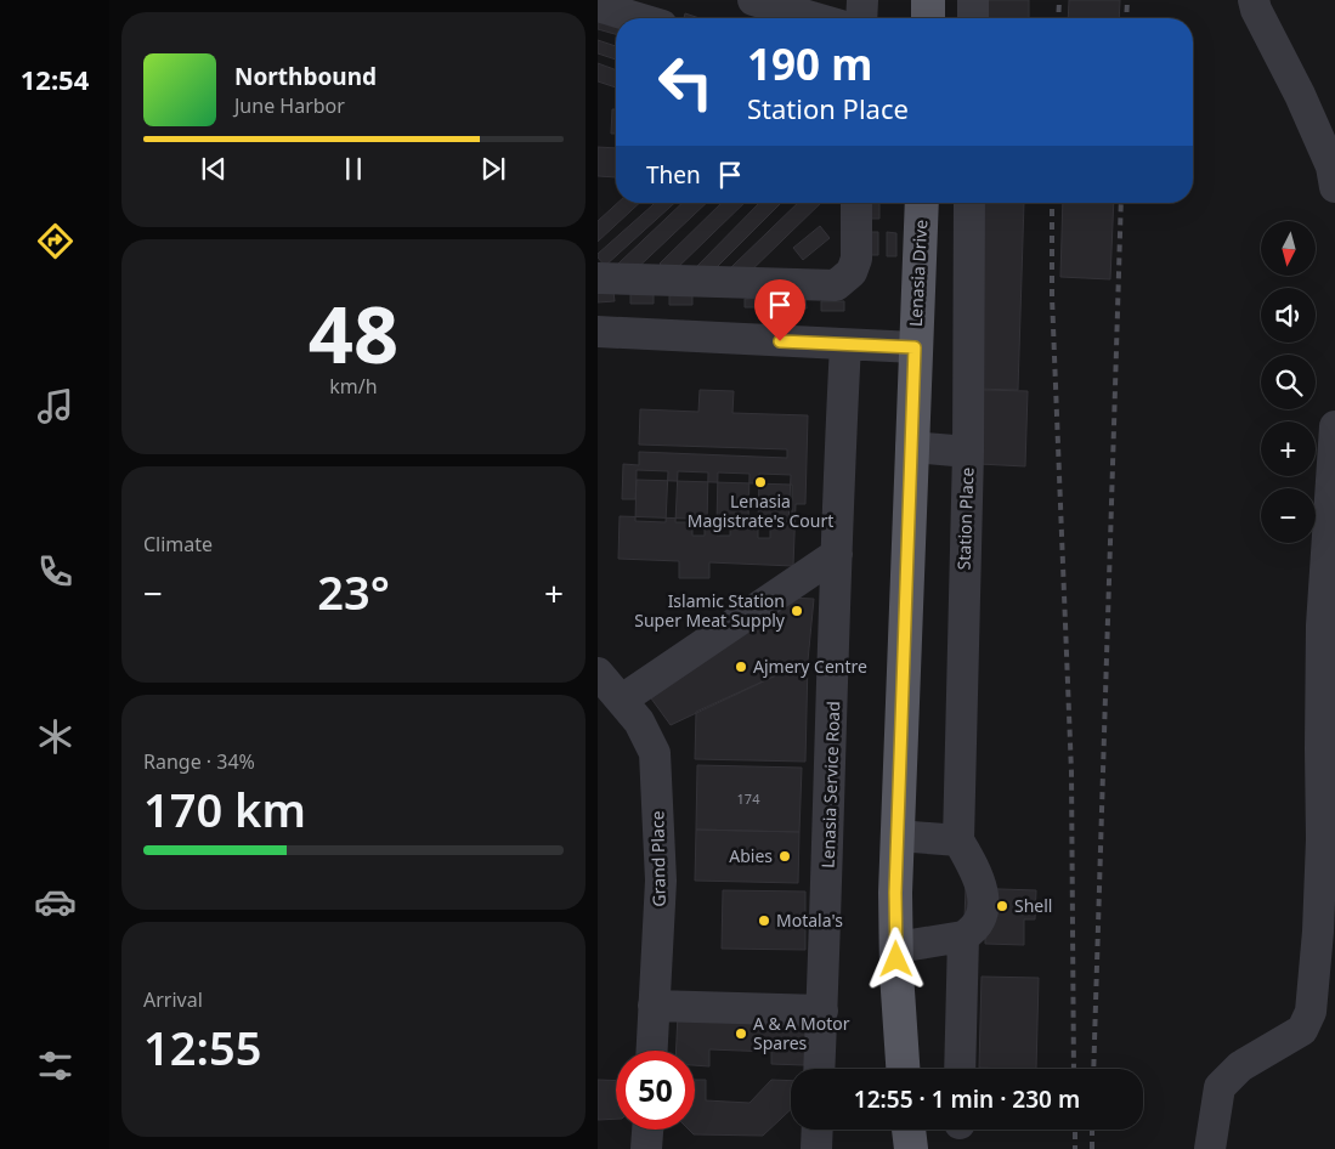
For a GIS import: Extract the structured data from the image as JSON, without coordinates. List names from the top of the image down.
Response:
{
  "streets": {
    "main road": ["Lenasia Drive"],
    "street": ["Station Place", "Lenasia Service Road", "Grand Place"]
  },
  "places": [
    "Lenasia Magistrate's Court",
    "Islamic Station Super Meat Supply",
    "Ajmery Centre",
    "Abies",
    "Shell",
    "Motala's",
    "A & A Motor Spares"
  ],
  "house_numbers": ["174"],
  "north": "bottom",
  "page": {
    "tabs": "12:54",
    "turn": ["190 m", "Station Place"],
    "song": ["Northbound", "June Harbor"],
    "then": "Then",
    "map_buttons": ["+", "−"],
    "tile": [
      ["48", "km/h"],
      "Climate",
      ["Range · 34%", "170 km"],
      ["Arrival", "12:55"]
    ],
    "heat": ["−", "23°", "+"],
    "limit": "50",
    "trip": "12:55 · 1 min · 230 m"
  }
}
